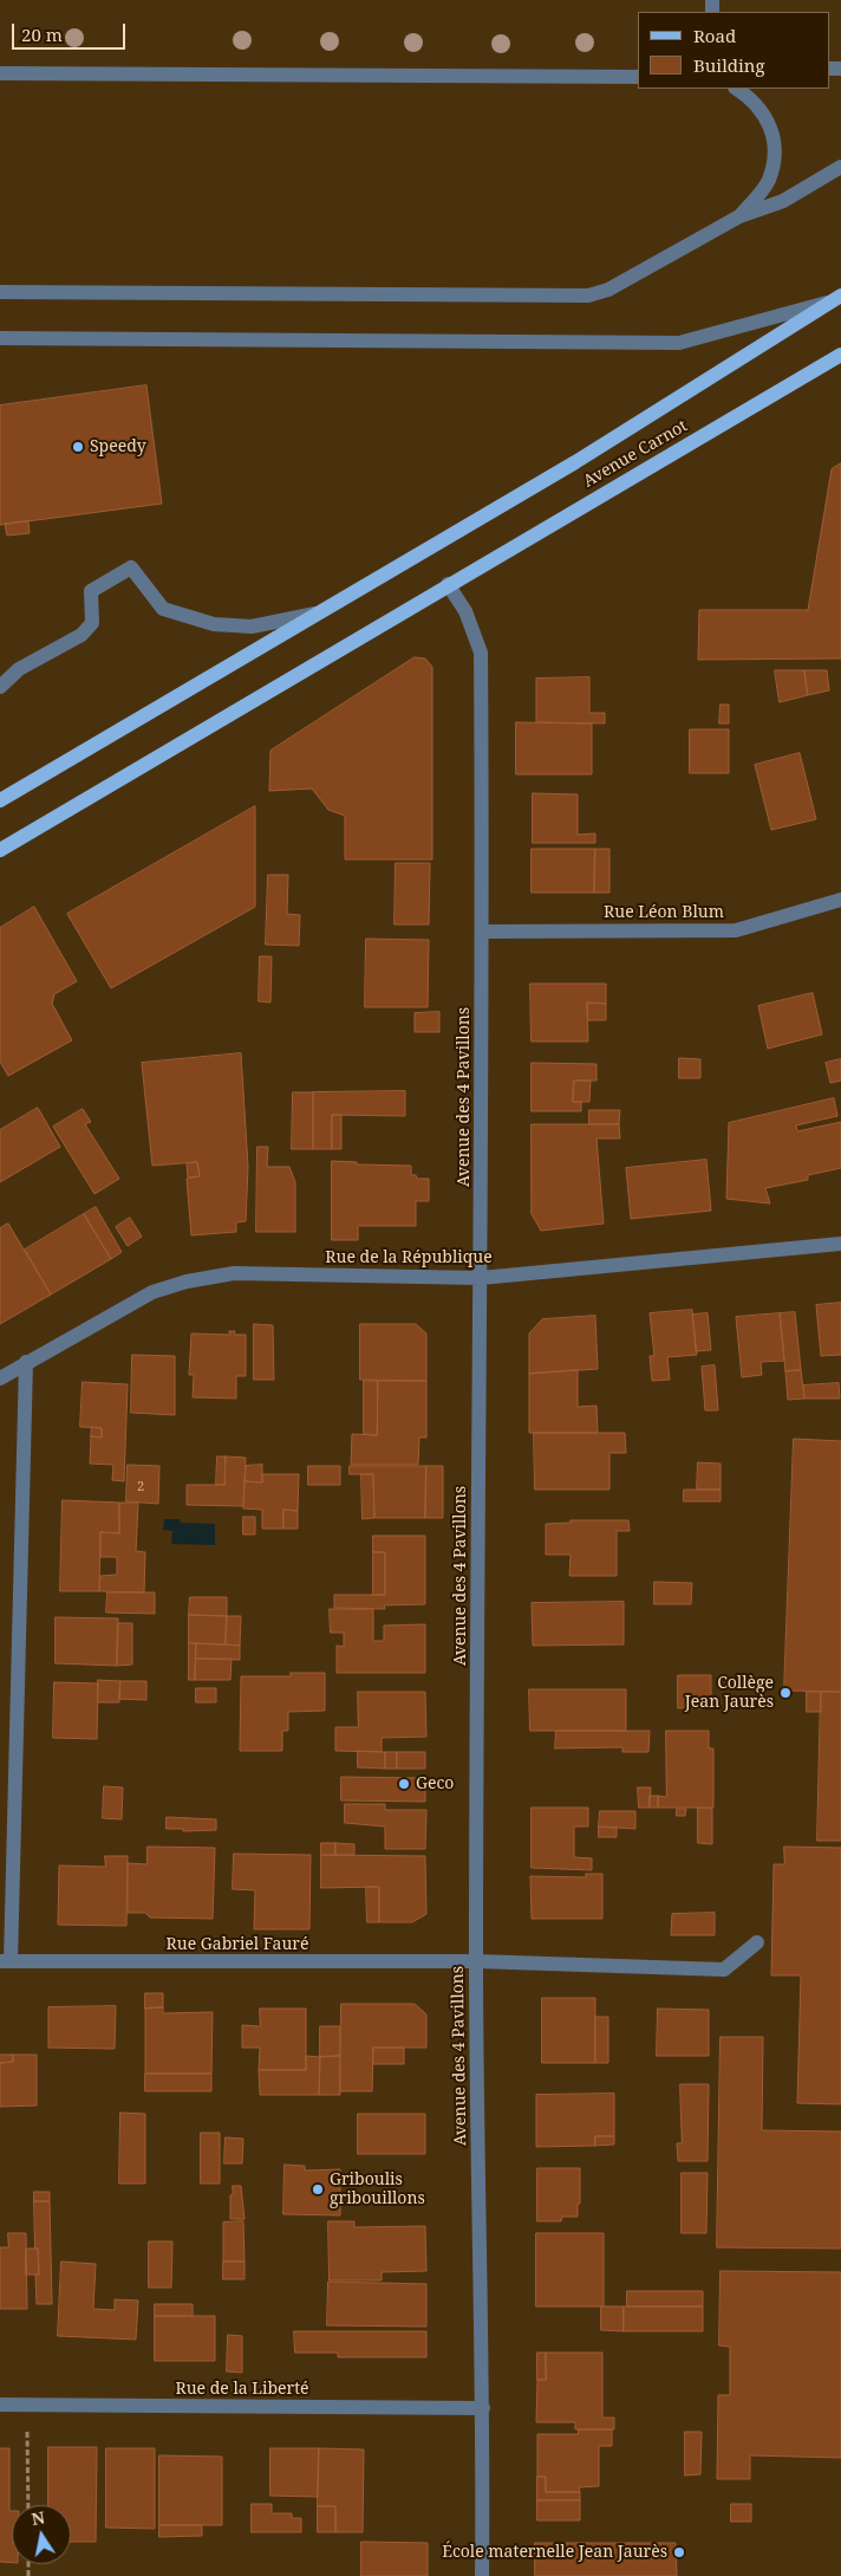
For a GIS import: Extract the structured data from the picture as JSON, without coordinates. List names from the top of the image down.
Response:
{
  "streets": {
    "main road": ["Avenue Carnot"],
    "street": [
      "Rue Léon Blum",
      "Avenue des 4 Pavillons",
      "Rue de la République",
      "Rue Gabriel Fauré",
      "Rue de la Liberté"
    ]
  },
  "crossings": [
    ["Avenue Carnot", "Avenue des 4 Pavillons"],
    ["Rue Léon Blum", "Avenue des 4 Pavillons"],
    ["Avenue des 4 Pavillons", "Rue de la République"],
    ["Avenue des 4 Pavillons", "Rue Gabriel Fauré"],
    ["Avenue des 4 Pavillons", "Rue de la Liberté"]
  ],
  "places": [
    "Speedy",
    "Collège Jean Jaurès",
    "Geco",
    "Griboulis gribouillons",
    "École maternelle Jean Jaurès"
  ],
  "house_numbers": ["2"],
  "legend": ["Road", "Building"],
  "scale_bar": "20 m",
  "north": "top"
}
